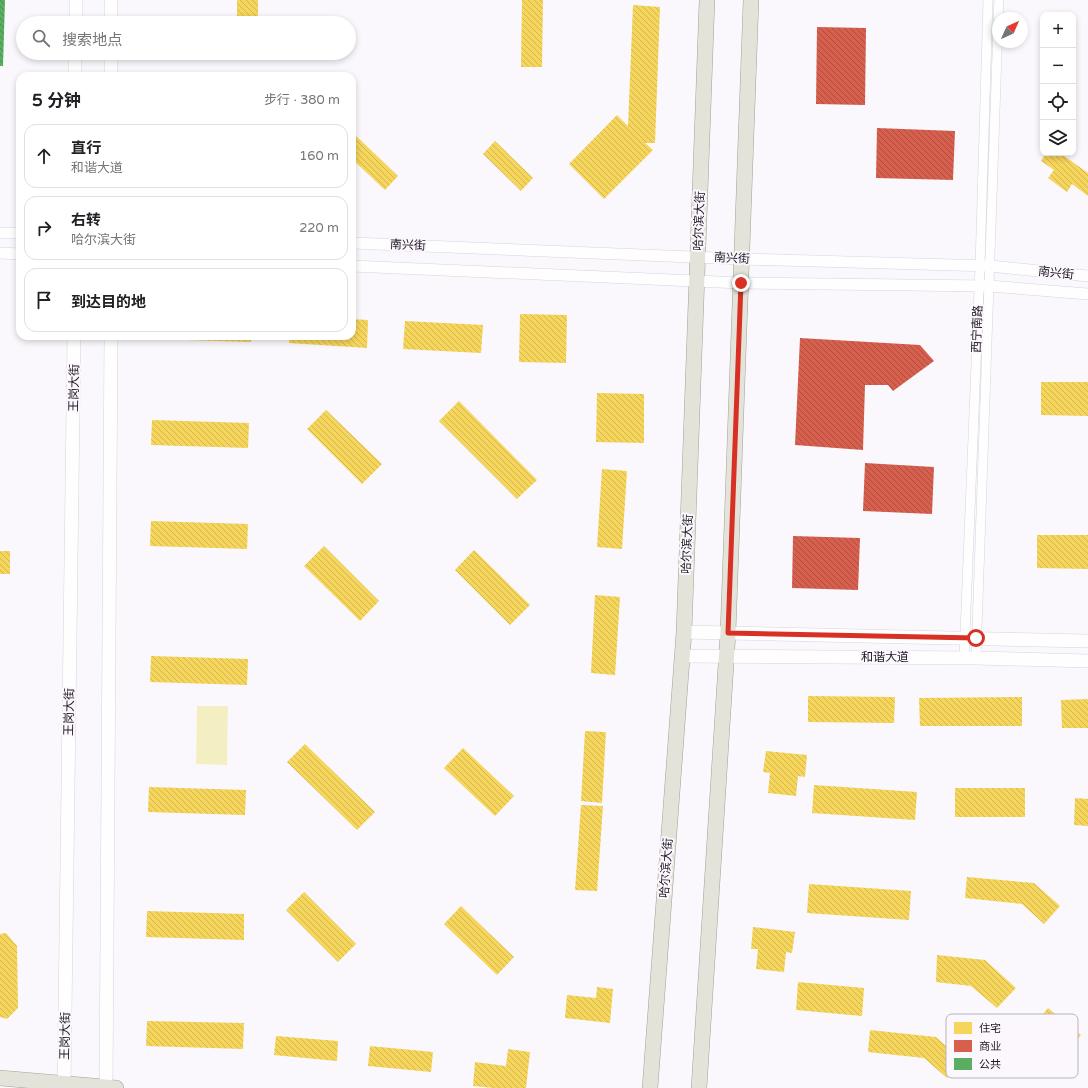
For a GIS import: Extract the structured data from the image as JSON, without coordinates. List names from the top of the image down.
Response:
{
  "streets": {
    "main road": ["哈尔滨大街", "王岗大街", "和谐大道"],
    "street": ["南兴街", "西宁南路"]
  },
  "crossings": [
    ["哈尔滨大街", "南兴街"],
    ["哈尔滨大街", "和谐大道"],
    ["南兴街", "西宁南路"],
    ["西宁南路", "和谐大道"]
  ],
  "legend": ["住宅", "商业", "公共"],
  "north": "top right",
  "page": {
    "map_buttons": ["+", "−"],
    "search": "搜索地点",
    "heading": ["5 分钟", "步行 · 380 m"],
    "list": [
      ["直行", "和谐大道", "160 m"],
      ["右转", "哈尔滨大街", "220 m"],
      "到达目的地"
    ]
  }
}
